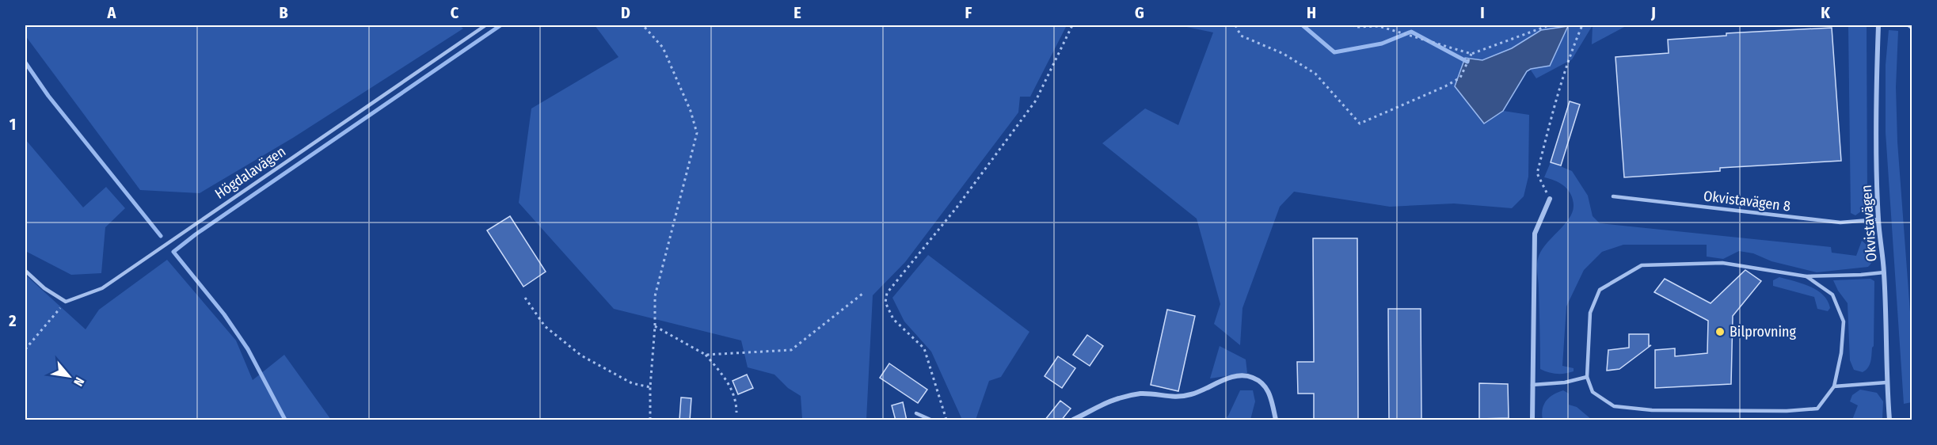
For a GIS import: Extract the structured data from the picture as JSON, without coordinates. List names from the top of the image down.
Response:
{
  "streets": {
    "street": ["Okvistavägen"],
    "lane": ["Högdalavägen", "Okvistavägen 8"]
  },
  "crossings": [
    ["Okvistavägen 8", "Okvistavägen"]
  ],
  "places": ["Bilprovning"],
  "north": "bottom right",
  "grid": {
    "columns": [
      "A",
      "B",
      "C",
      "D",
      "E",
      "F",
      "G",
      "H",
      "I",
      "J",
      "K"
    ],
    "rows": ["1", "2"]
  }
}
